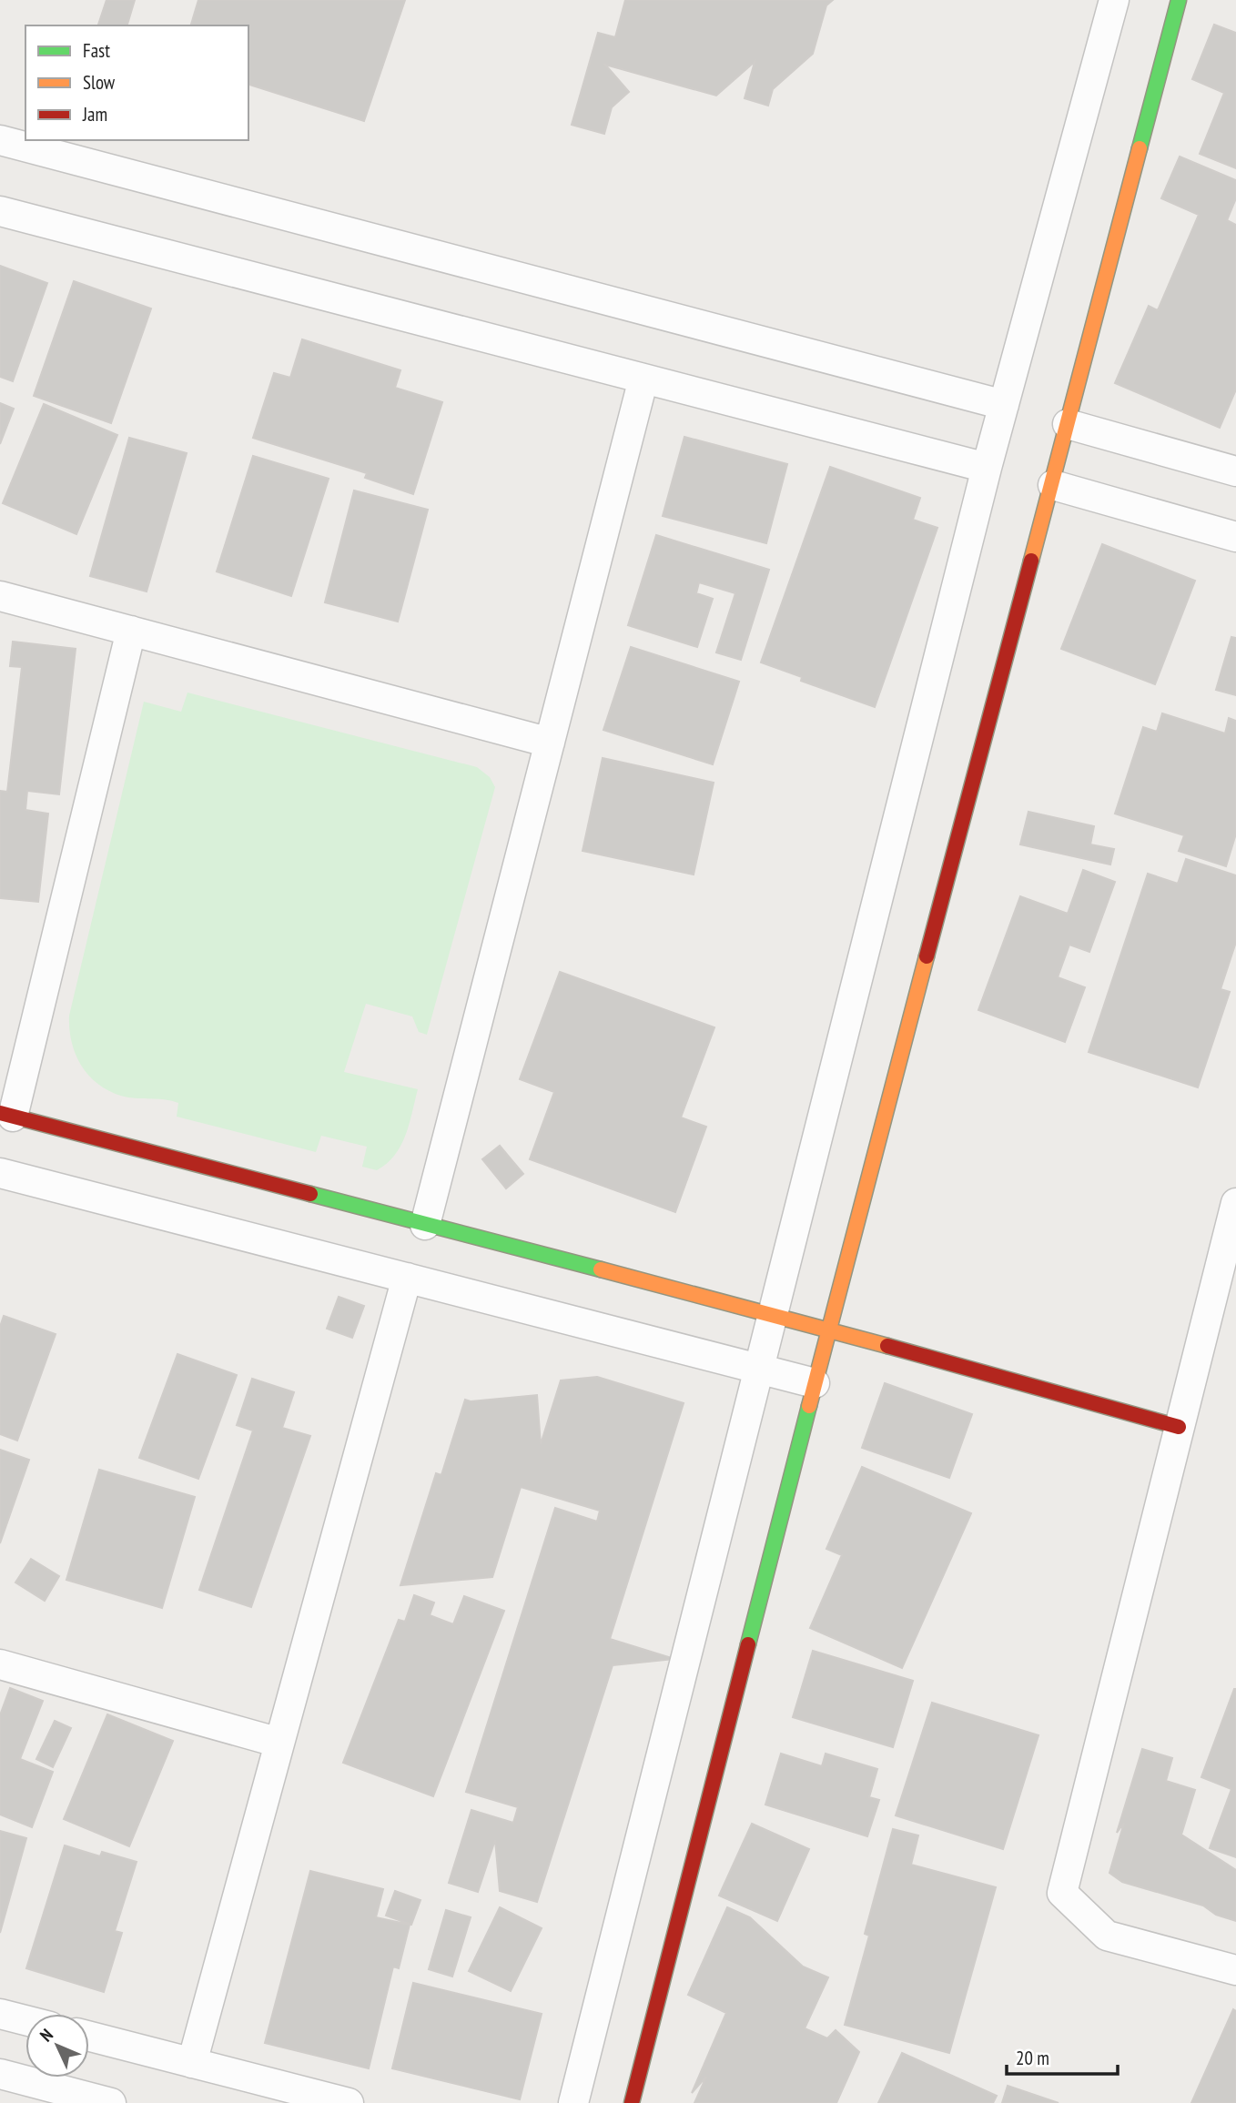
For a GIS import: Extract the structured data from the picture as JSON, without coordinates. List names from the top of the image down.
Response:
{
  "legend": ["Fast", "Slow", "Jam"],
  "scale_bar": "20 m",
  "north": "top left"
}
